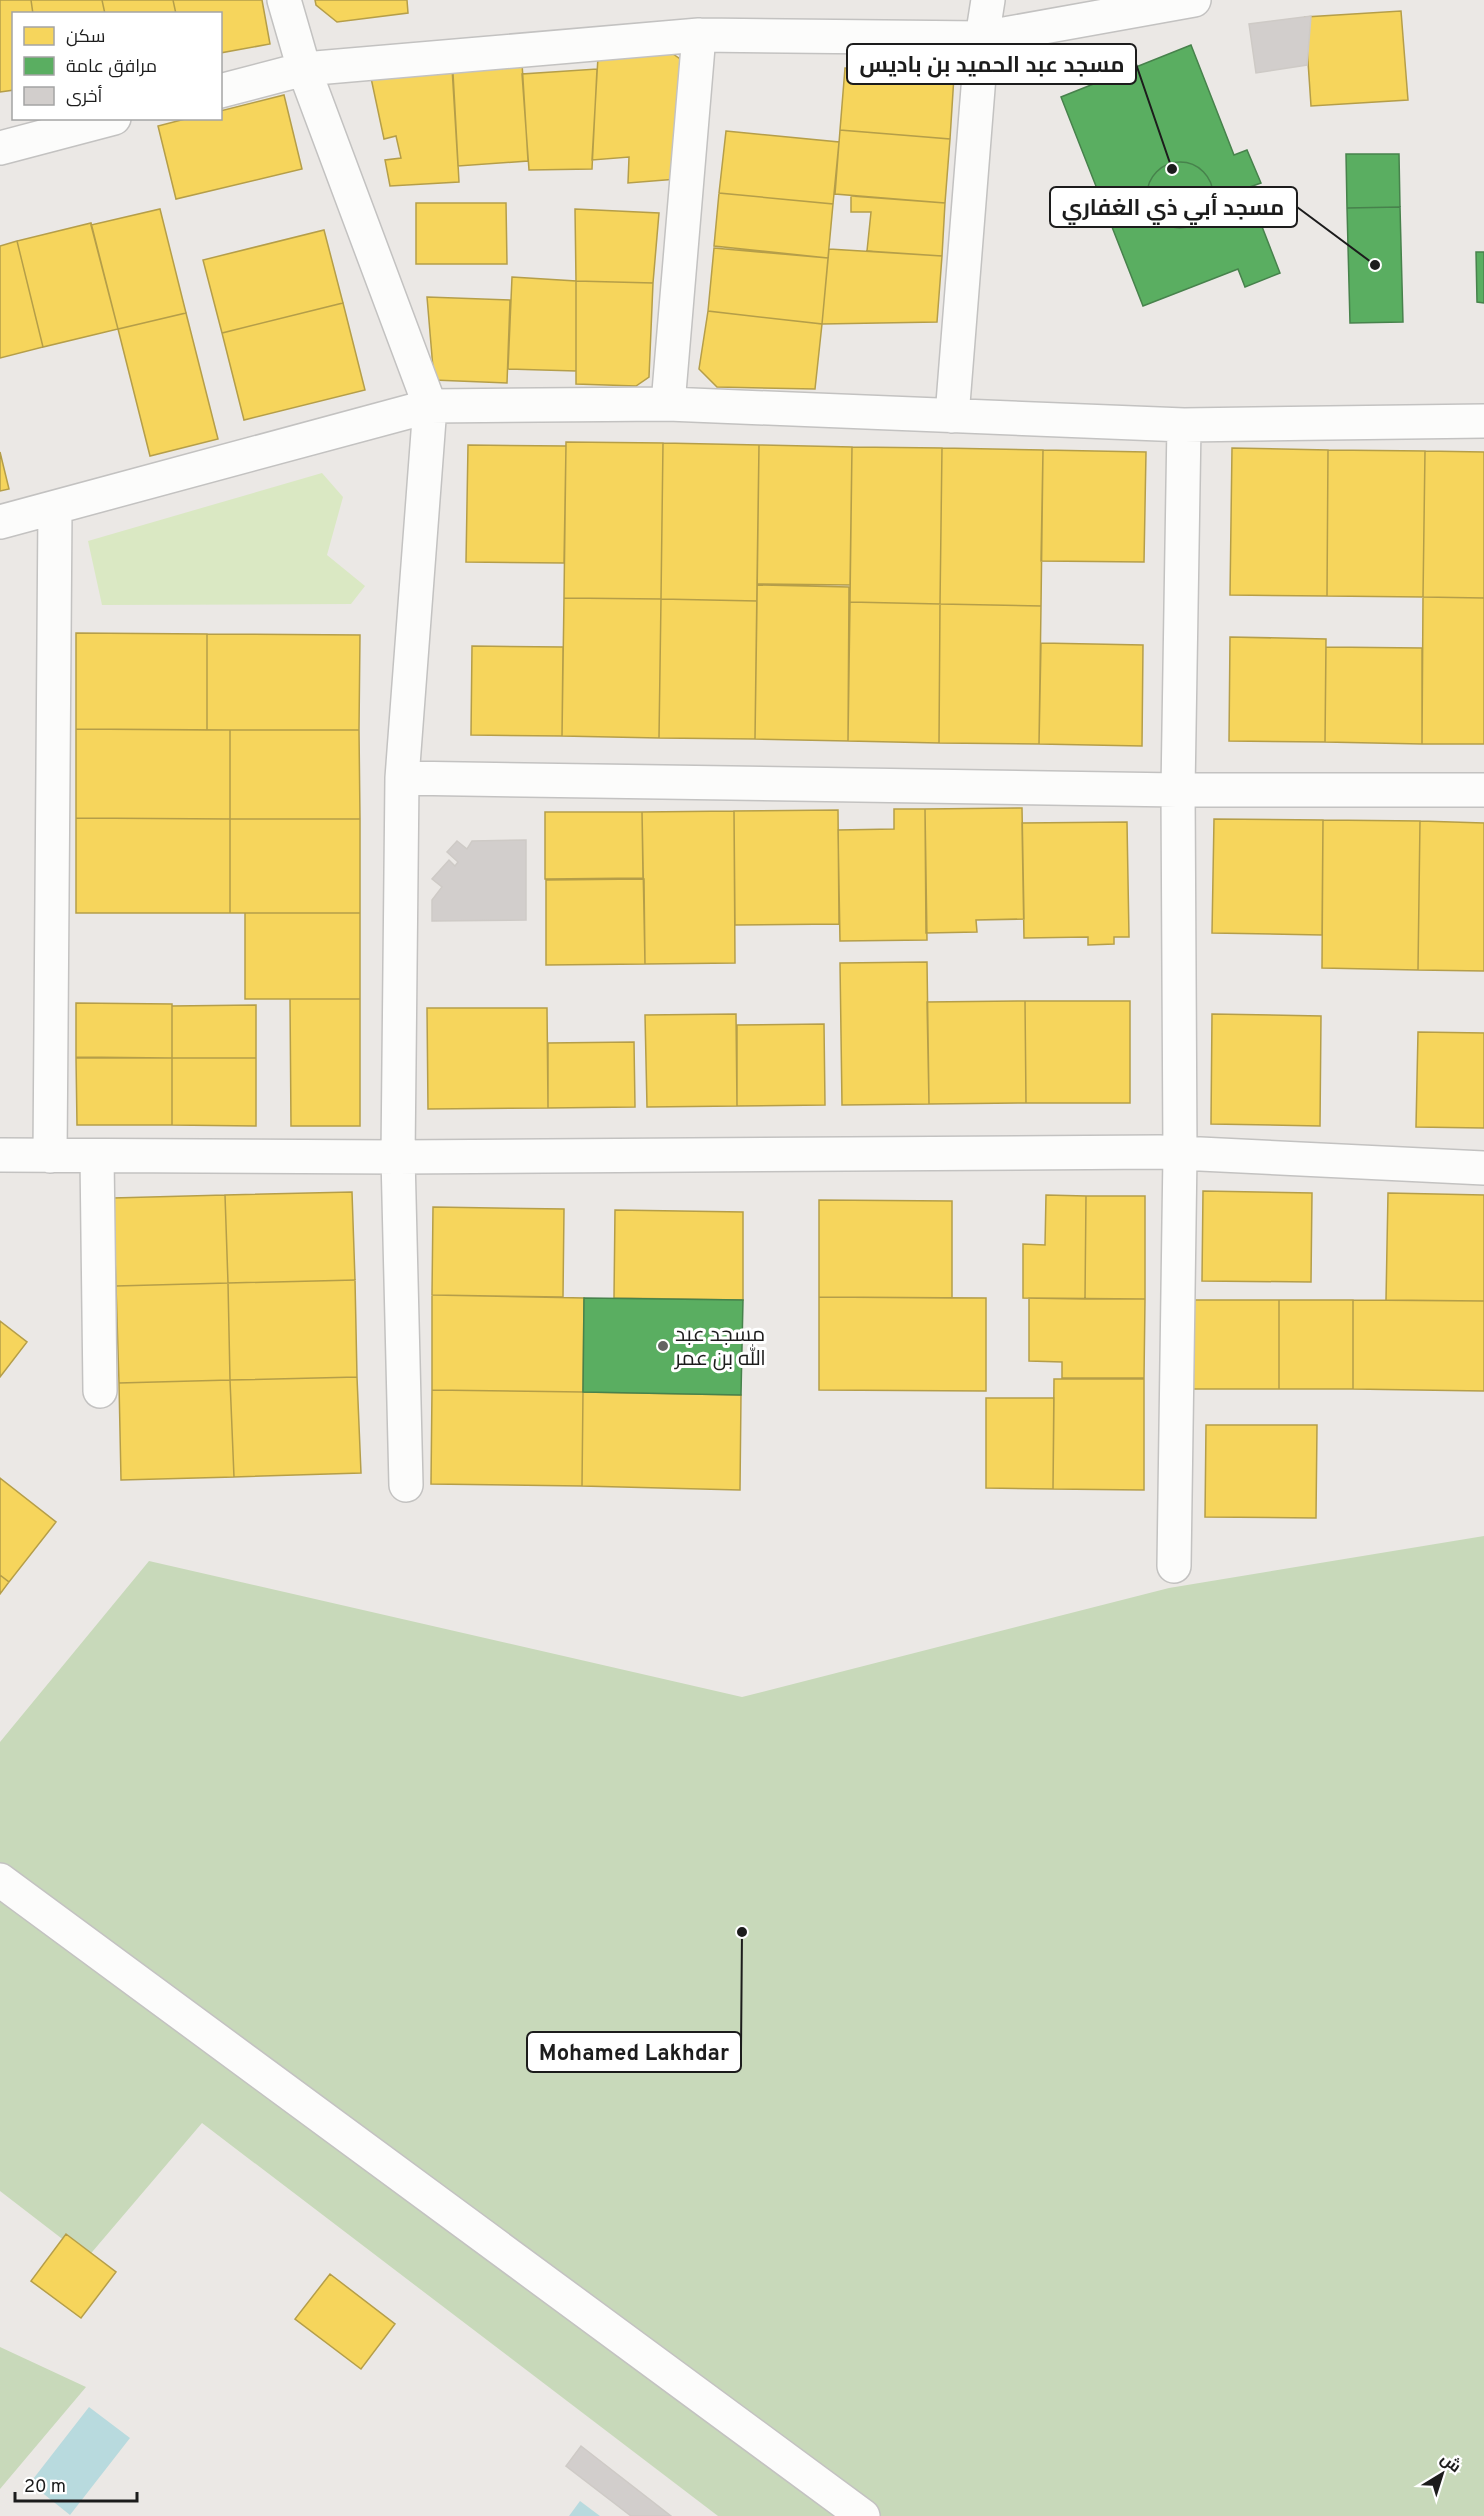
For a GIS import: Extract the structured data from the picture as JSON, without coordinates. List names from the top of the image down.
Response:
{
  "places": [
    "مسجد عبد الحميد بن باديس",
    "مسجد أبي ذي الغفاري",
    "مسجد عبد الله بن عمر",
    "Mohamed Lakhdar"
  ],
  "legend": ["سكن", "مرافق عامة", "أخرى"],
  "scale_bar": "20 m",
  "north": "top right"
}
